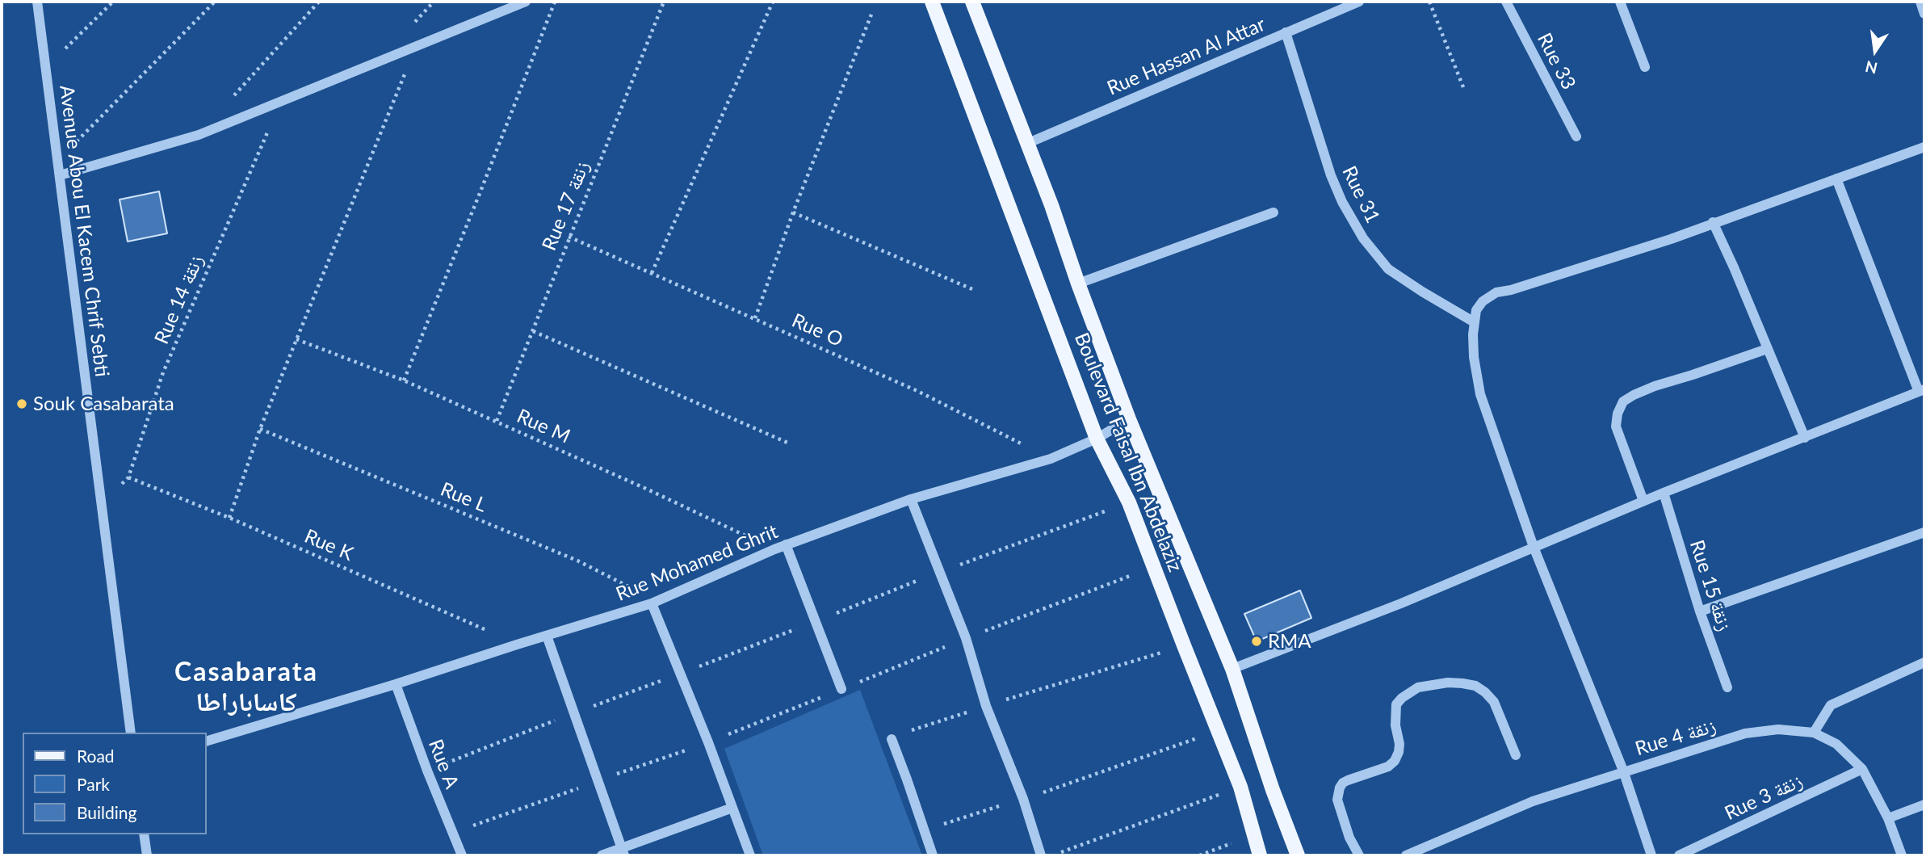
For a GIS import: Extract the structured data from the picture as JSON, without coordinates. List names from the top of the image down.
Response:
{
  "streets": {
    "main road": ["Boulevard Faisal Ibn Abdelaziz"],
    "street": [
      "Rue Hassan Al Attar",
      "Rue 33",
      "Rue 31",
      "Avenue Abou El Kacem Chrif Sebti",
      "Rue Mohamed Ghrit",
      "Rue 15 زنقة",
      "Rue 4 زنقة",
      "Rue A",
      "Rue 3 زنقة"
    ],
    "path": [
      "Rue 17 زنقة",
      "Rue 14 زنقة",
      "Rue O",
      "Rue M",
      "Rue L",
      "Rue K"
    ]
  },
  "crossings": [
    ["Rue Hassan Al Attar", "Rue 31"],
    ["Rue Hassan Al Attar", "Boulevard Faisal Ibn Abdelaziz"],
    ["Rue 17 زنقة", "Rue O"],
    ["Rue 17 زنقة", "Rue M"],
    ["Avenue Abou El Kacem Chrif Sebti", "Rue 14 زنقة"],
    ["Rue 14 زنقة", "Rue K"],
    ["Rue O", "Rue Mohamed Ghrit"],
    ["Rue M", "Rue Mohamed Ghrit"],
    ["Boulevard Faisal Ibn Abdelaziz", "Rue Mohamed Ghrit"],
    ["Rue L", "Rue Mohamed Ghrit"],
    ["Rue K", "Rue Mohamed Ghrit"],
    ["Rue Mohamed Ghrit", "Rue A"],
    ["Rue 4 زنقة", "Rue 3 زنقة"]
  ],
  "districts": ["Casabarata كاساباراطا"],
  "places": ["Souk Casabarata", "RMA"],
  "legend": ["Road", "Park", "Building"],
  "north": "bottom"
}
